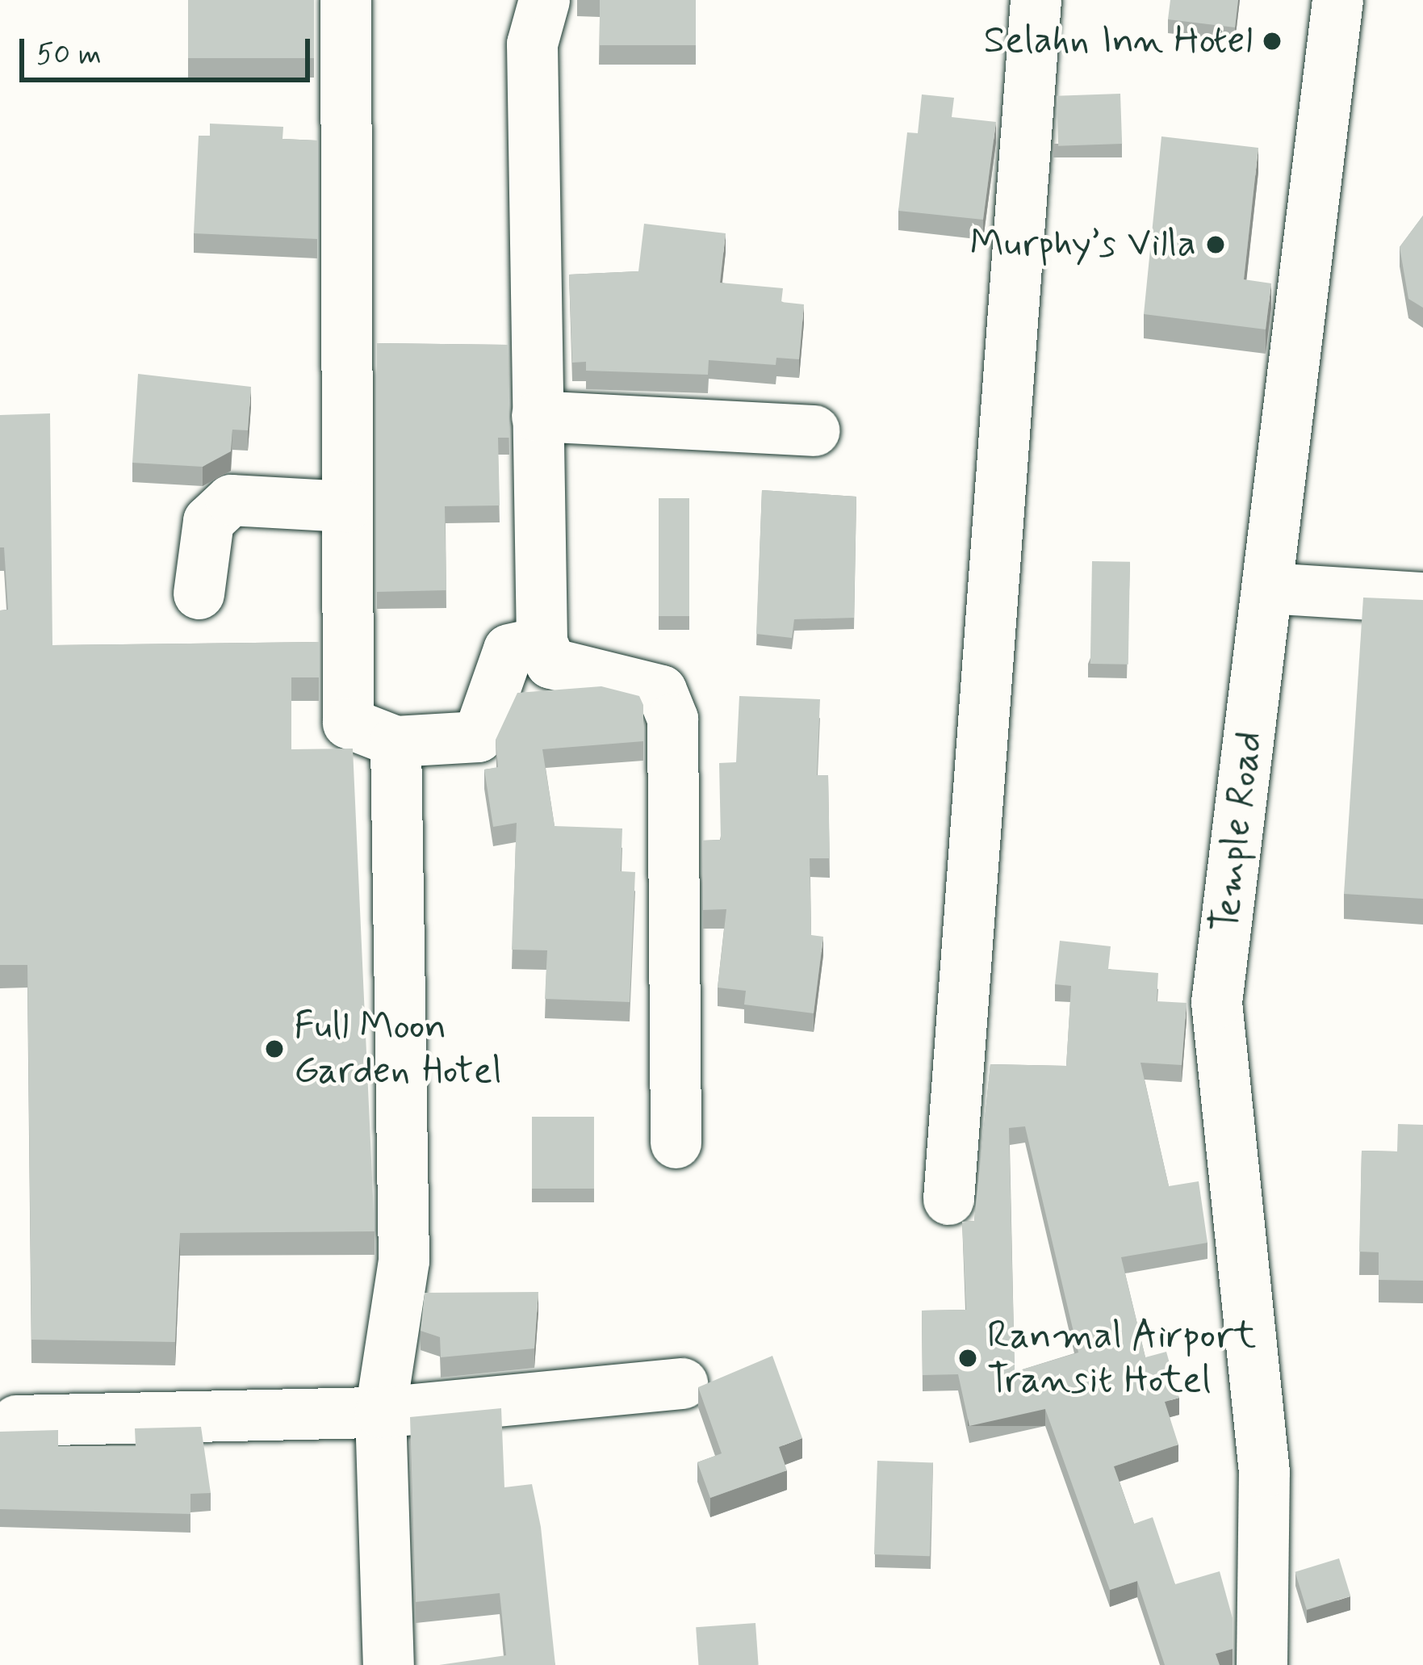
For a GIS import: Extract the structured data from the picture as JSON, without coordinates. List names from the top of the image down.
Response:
{
  "streets": {
    "street": ["Temple Road"]
  },
  "places": [
    "Selahn Inn Hotel",
    "Murphy’s Villa",
    "Full Moon Garden Hotel",
    "Ranmal Airport Transit Hotel"
  ],
  "scale_bar": "50 m"
}
